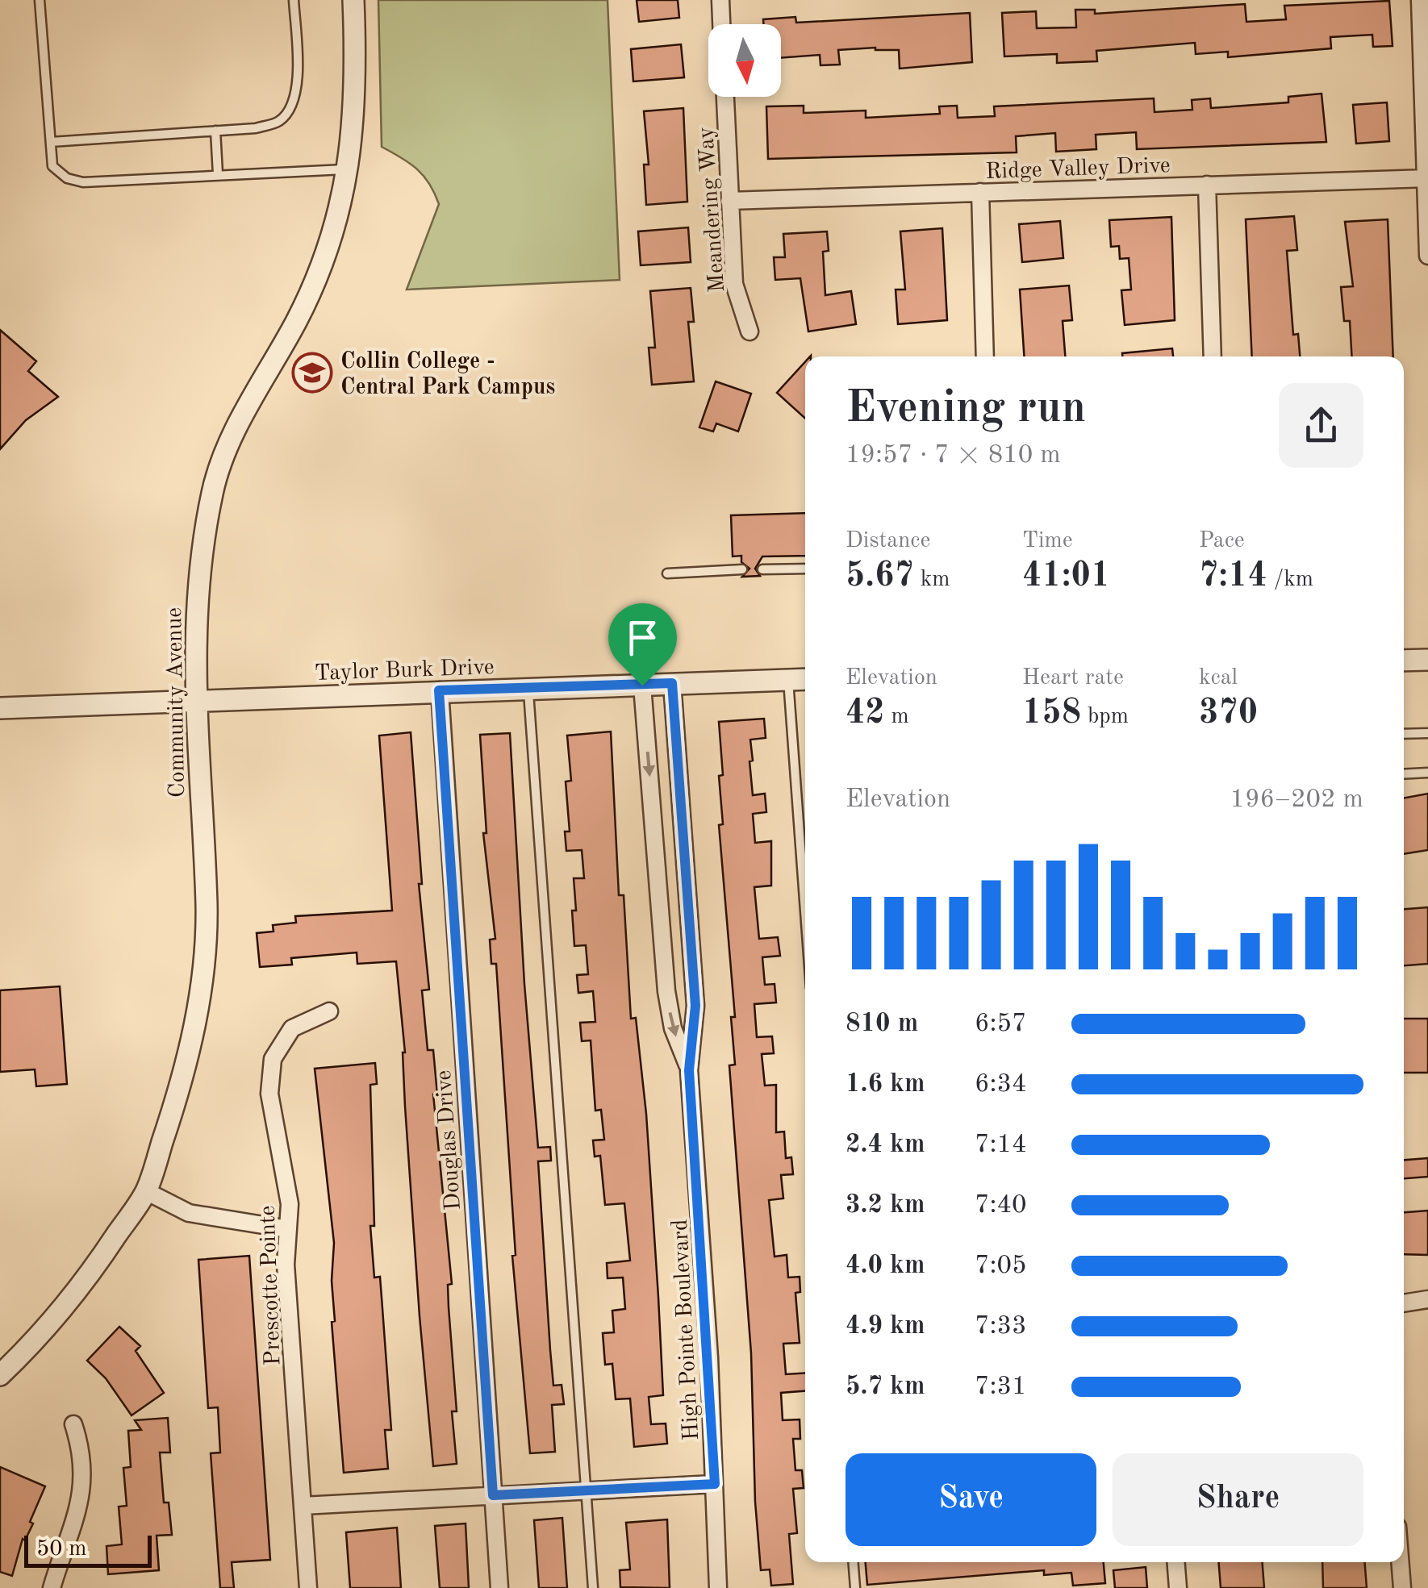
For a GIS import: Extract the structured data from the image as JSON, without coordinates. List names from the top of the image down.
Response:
{
  "streets": {
    "street": [
      "Ridge Valley Drive",
      "Meandering Way",
      "Taylor Burk Drive",
      "Community Avenue",
      "Douglas Drive",
      "Prescotte Pointe",
      "High Pointe Boulevard"
    ]
  },
  "crossings": [
    ["Ridge Valley Drive", "Meandering Way"],
    ["Taylor Burk Drive", "Community Avenue"],
    ["Taylor Burk Drive", "Douglas Drive"],
    ["Taylor Burk Drive", "High Pointe Boulevard"]
  ],
  "places": {
    "school or university": ["Collin College - Central Park Campus"]
  },
  "scale_bar": "50 m",
  "north": "bottom",
  "page": {
    "heading": ["Evening run", "19:57 · 7 × 810 m"],
    "stats": [
      ["Distance", "5.67 km"],
      ["Time", "41:01"],
      ["Pace", "7:14 /km"],
      ["Elevation", "42 m"],
      ["Heart rate", "158 bpm"],
      ["kcal", "370"]
    ],
    "chart": ["Elevation", "196–202 m"],
    "list": [
      {
        "name": "810 m",
        "note": "6:57"
      },
      {
        "name": "1.6 km",
        "note": "6:34"
      },
      {
        "name": "2.4 km",
        "note": "7:14"
      },
      {
        "name": "3.2 km",
        "note": "7:40"
      },
      {
        "name": "4.0 km",
        "note": "7:05"
      },
      {
        "name": "4.9 km",
        "note": "7:33"
      },
      {
        "name": "5.7 km",
        "note": "7:31"
      }
    ],
    "buttons": ["Save", "Share"],
    "scale": "50 m"
  }
}
